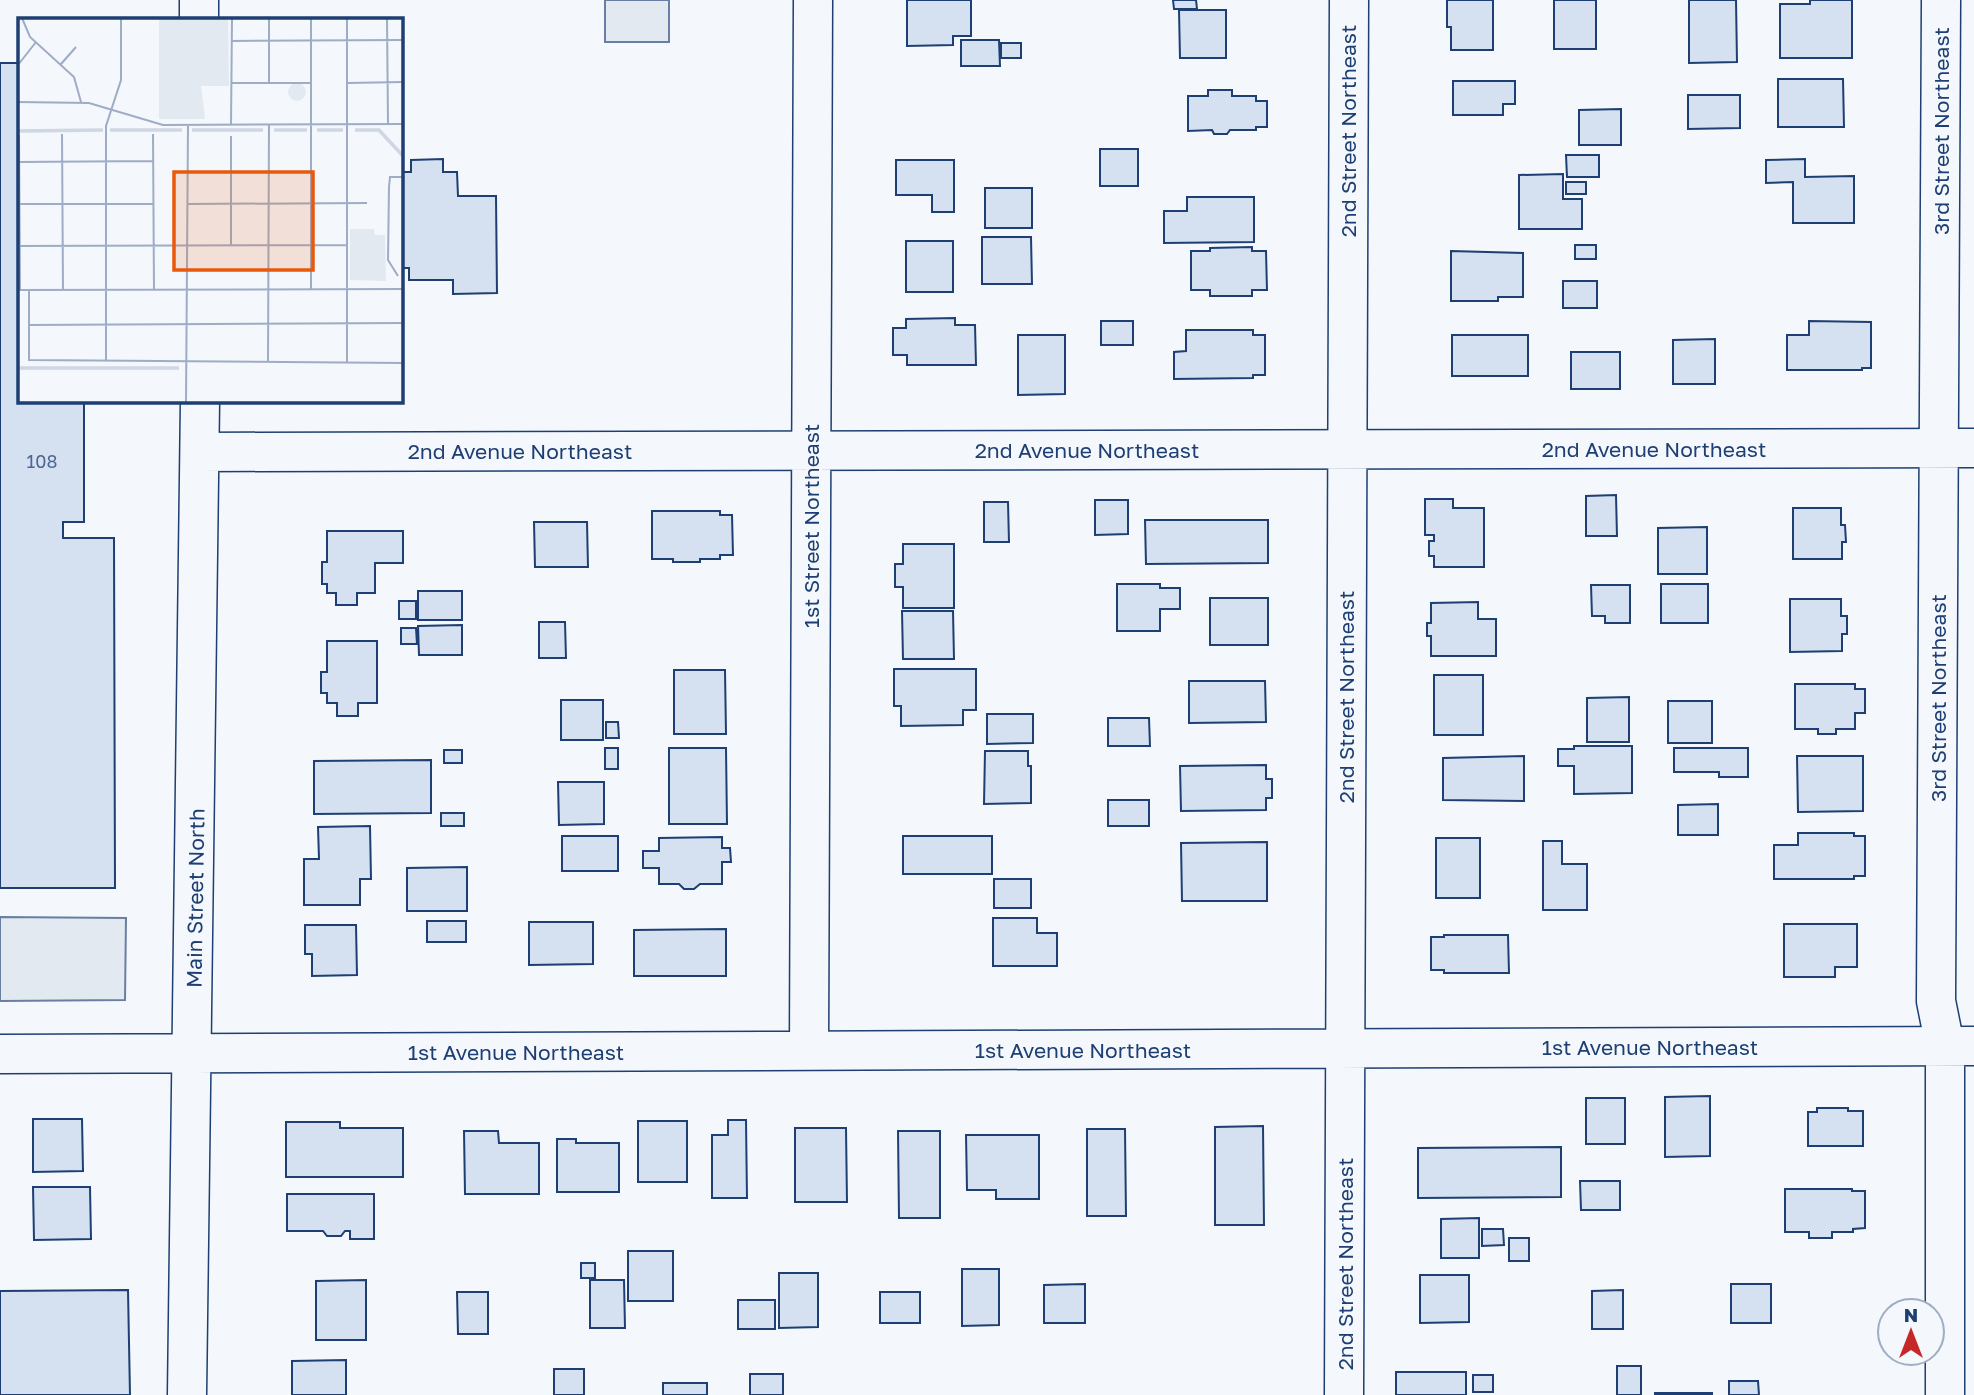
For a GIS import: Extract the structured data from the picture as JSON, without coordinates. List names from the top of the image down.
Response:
{
  "streets": {
    "street": [
      "2nd Street Northeast",
      "3rd Street Northeast",
      "2nd Avenue Northeast",
      "1st Street Northeast",
      "Main Street North",
      "1st Avenue Northeast"
    ]
  },
  "crossings": [
    ["2nd Street Northeast", "2nd Avenue Northeast"],
    ["2nd Street Northeast", "1st Avenue Northeast"],
    ["3rd Street Northeast", "2nd Avenue Northeast"],
    ["3rd Street Northeast", "1st Avenue Northeast"],
    ["2nd Avenue Northeast", "1st Street Northeast"],
    ["2nd Avenue Northeast", "Main Street North"],
    ["1st Street Northeast", "1st Avenue Northeast"],
    ["Main Street North", "1st Avenue Northeast"]
  ],
  "house_numbers": ["108"],
  "north": "top"
}
